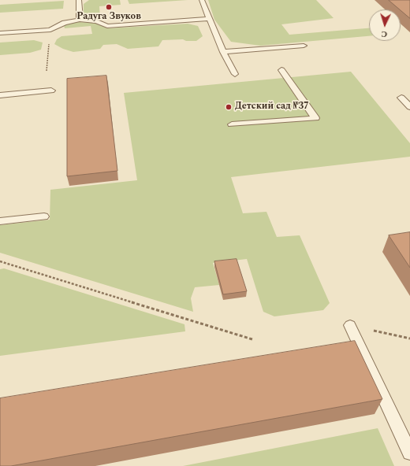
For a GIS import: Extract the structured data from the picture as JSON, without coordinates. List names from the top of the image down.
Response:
{
  "places": ["Радуга Звуков", "Детский сад №37"],
  "north": "bottom"
}
